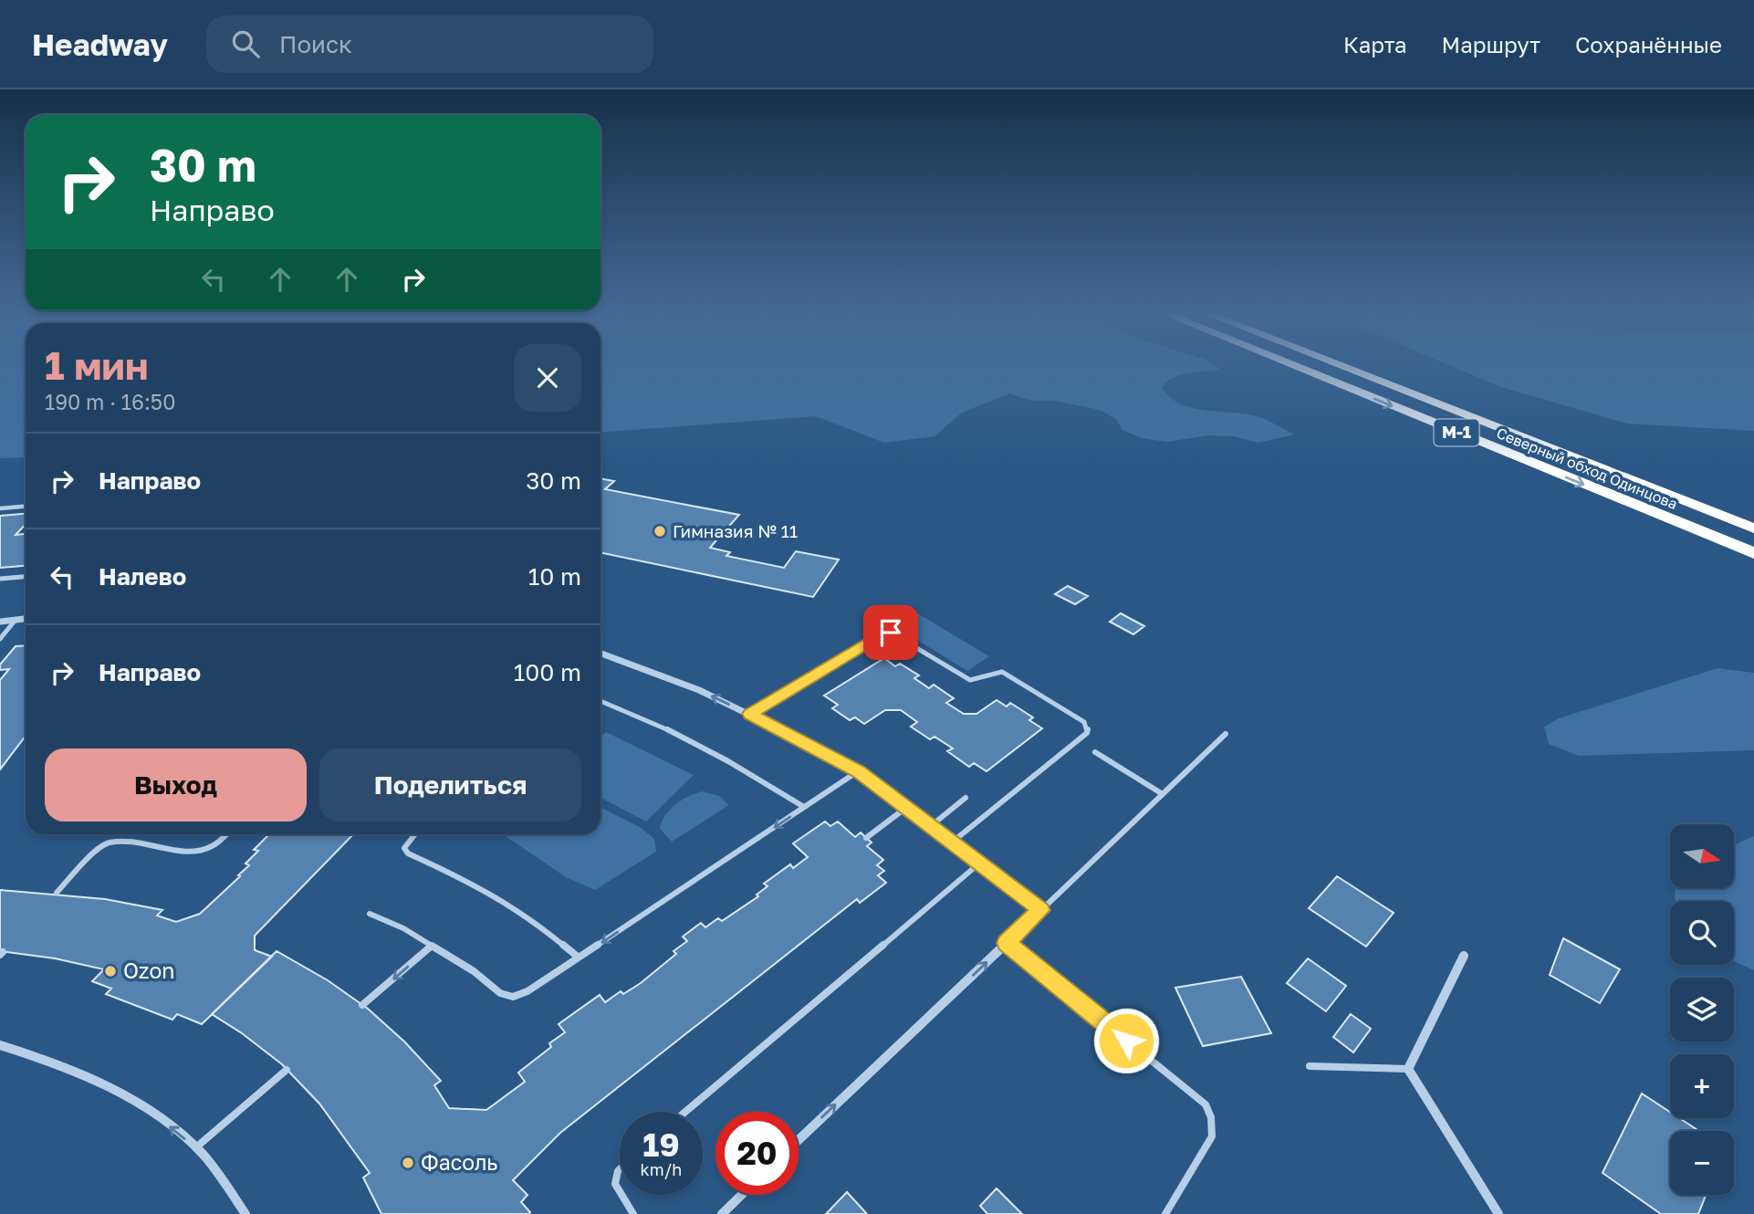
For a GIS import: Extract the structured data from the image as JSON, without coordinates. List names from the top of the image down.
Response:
{
  "streets": {
    "highway": ["М-1", "Северный обход Одинцова"]
  },
  "places": ["Гимназия № 11", "Ozon", "Фасоль"],
  "north": "right",
  "page": {
    "header": "Headway",
    "search": "Поиск",
    "nav": ["Карта", "Маршрут", "Сохранённые"],
    "turn": ["30 m", "Направо"],
    "heading": ["1 мин", "190 m · 16:50"],
    "list": [
      {
        "name": "Направо",
        "value": "30 m"
      },
      {
        "name": "Налево",
        "value": "10 m"
      },
      {
        "name": "Направо",
        "value": "100 m"
      }
    ],
    "buttons": ["Выход", "Поделиться"],
    "map_buttons": ["+", "−"],
    "speed": "19 km/h",
    "limit": "20"
  }
}
